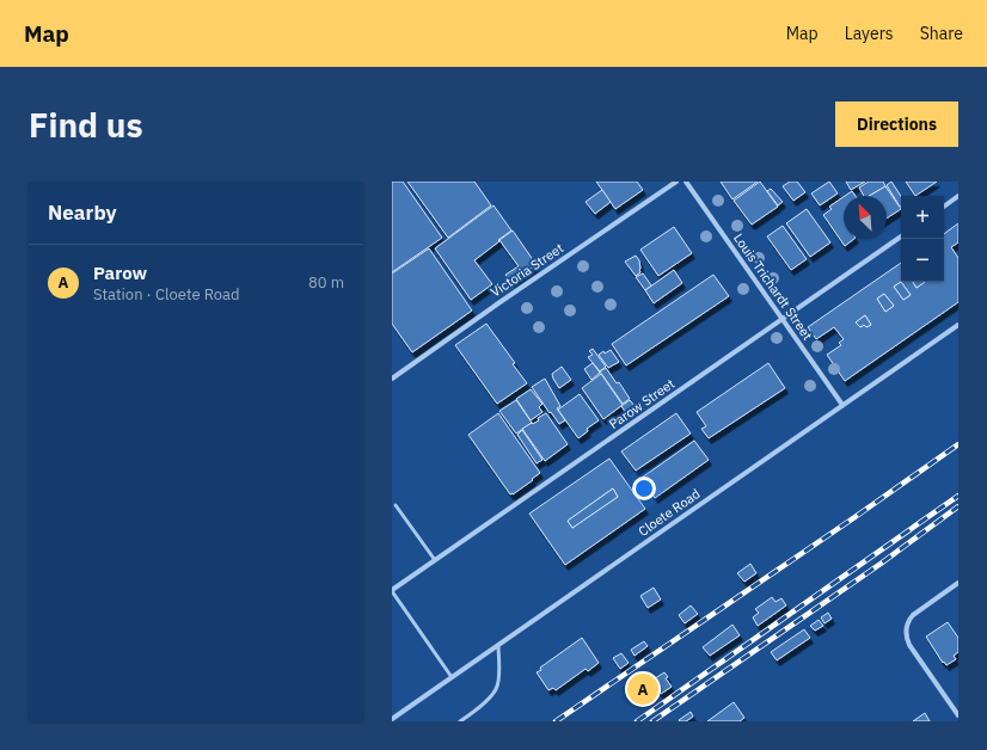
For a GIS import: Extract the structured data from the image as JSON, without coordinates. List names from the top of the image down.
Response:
{
  "streets": {
    "street": [
      "Victoria Street",
      "Louis Trichardt Street",
      "Parow Street",
      "Cloete Road"
    ]
  },
  "crossings": [
    ["Louis Trichardt Street", "Parow Street"],
    ["Louis Trichardt Street", "Cloete Road"]
  ],
  "north": "top left",
  "page": {
    "header": "Map",
    "nav": ["Map", "Layers", "Share"],
    "buttons": "Directions",
    "title": "Find us",
    "heading": "Nearby",
    "map_buttons": ["+", "−"],
    "list": [
      {
        "mark": "A",
        "name": "Parow",
        "note": "Station · Cloete Road",
        "value": "80 m"
      }
    ],
    "pins": "A"
  }
}
